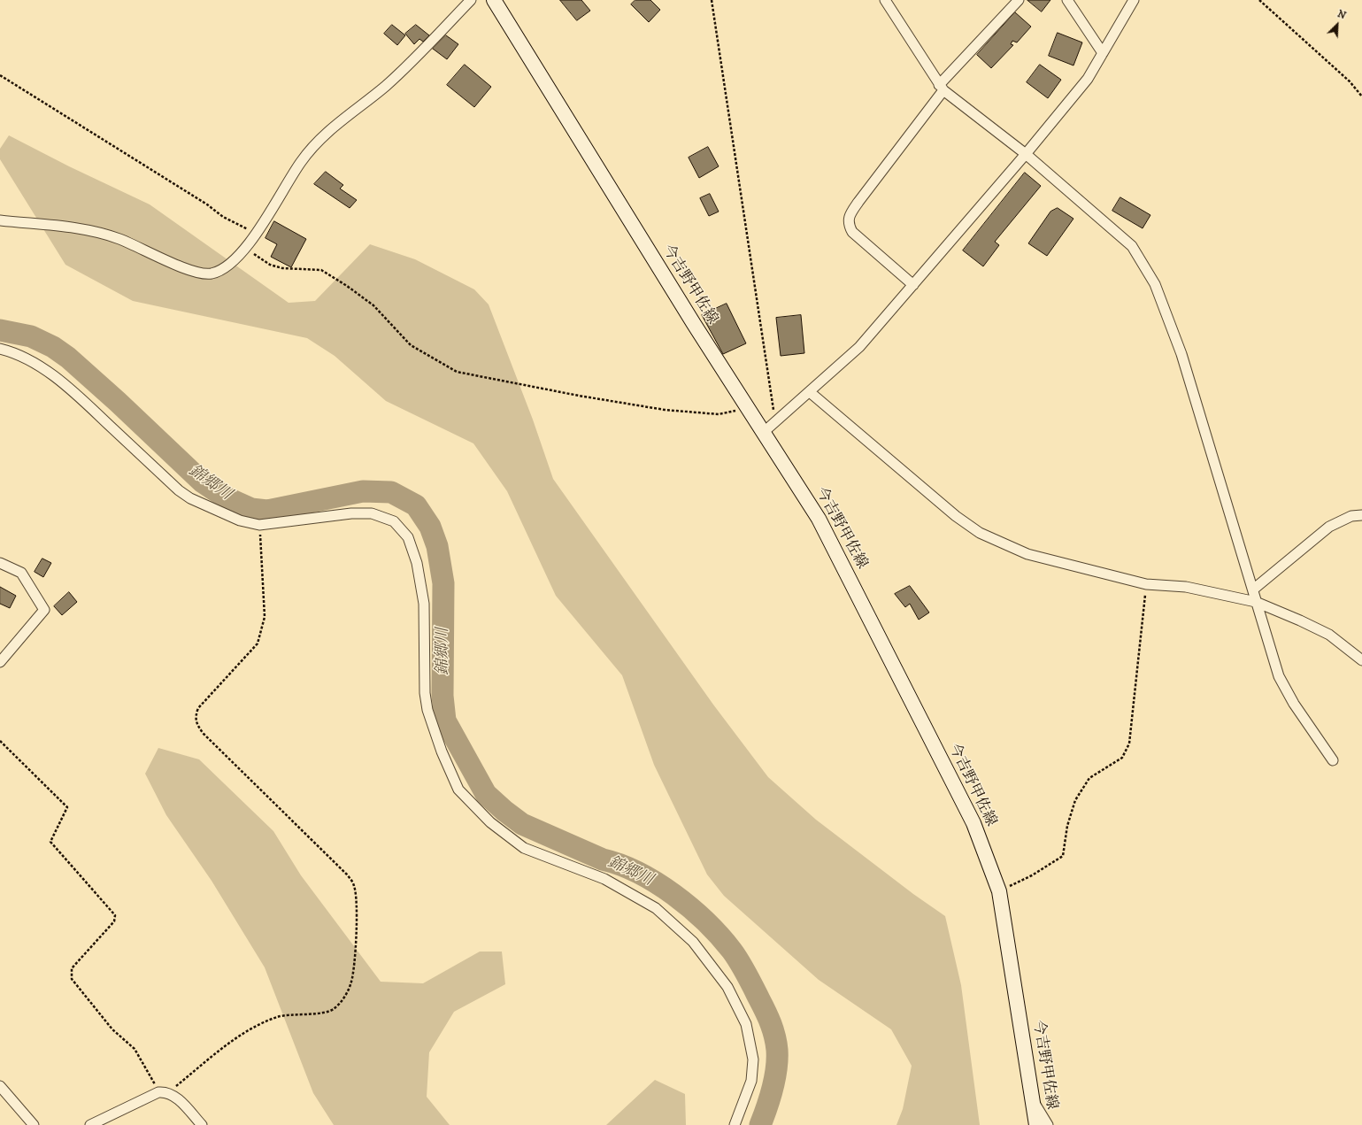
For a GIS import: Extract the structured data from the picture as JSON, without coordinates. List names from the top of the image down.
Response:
{
  "streets": {
    "main road": ["今吉野甲佐線"]
  },
  "water": ["錦郷川"],
  "north": "top right"
}
